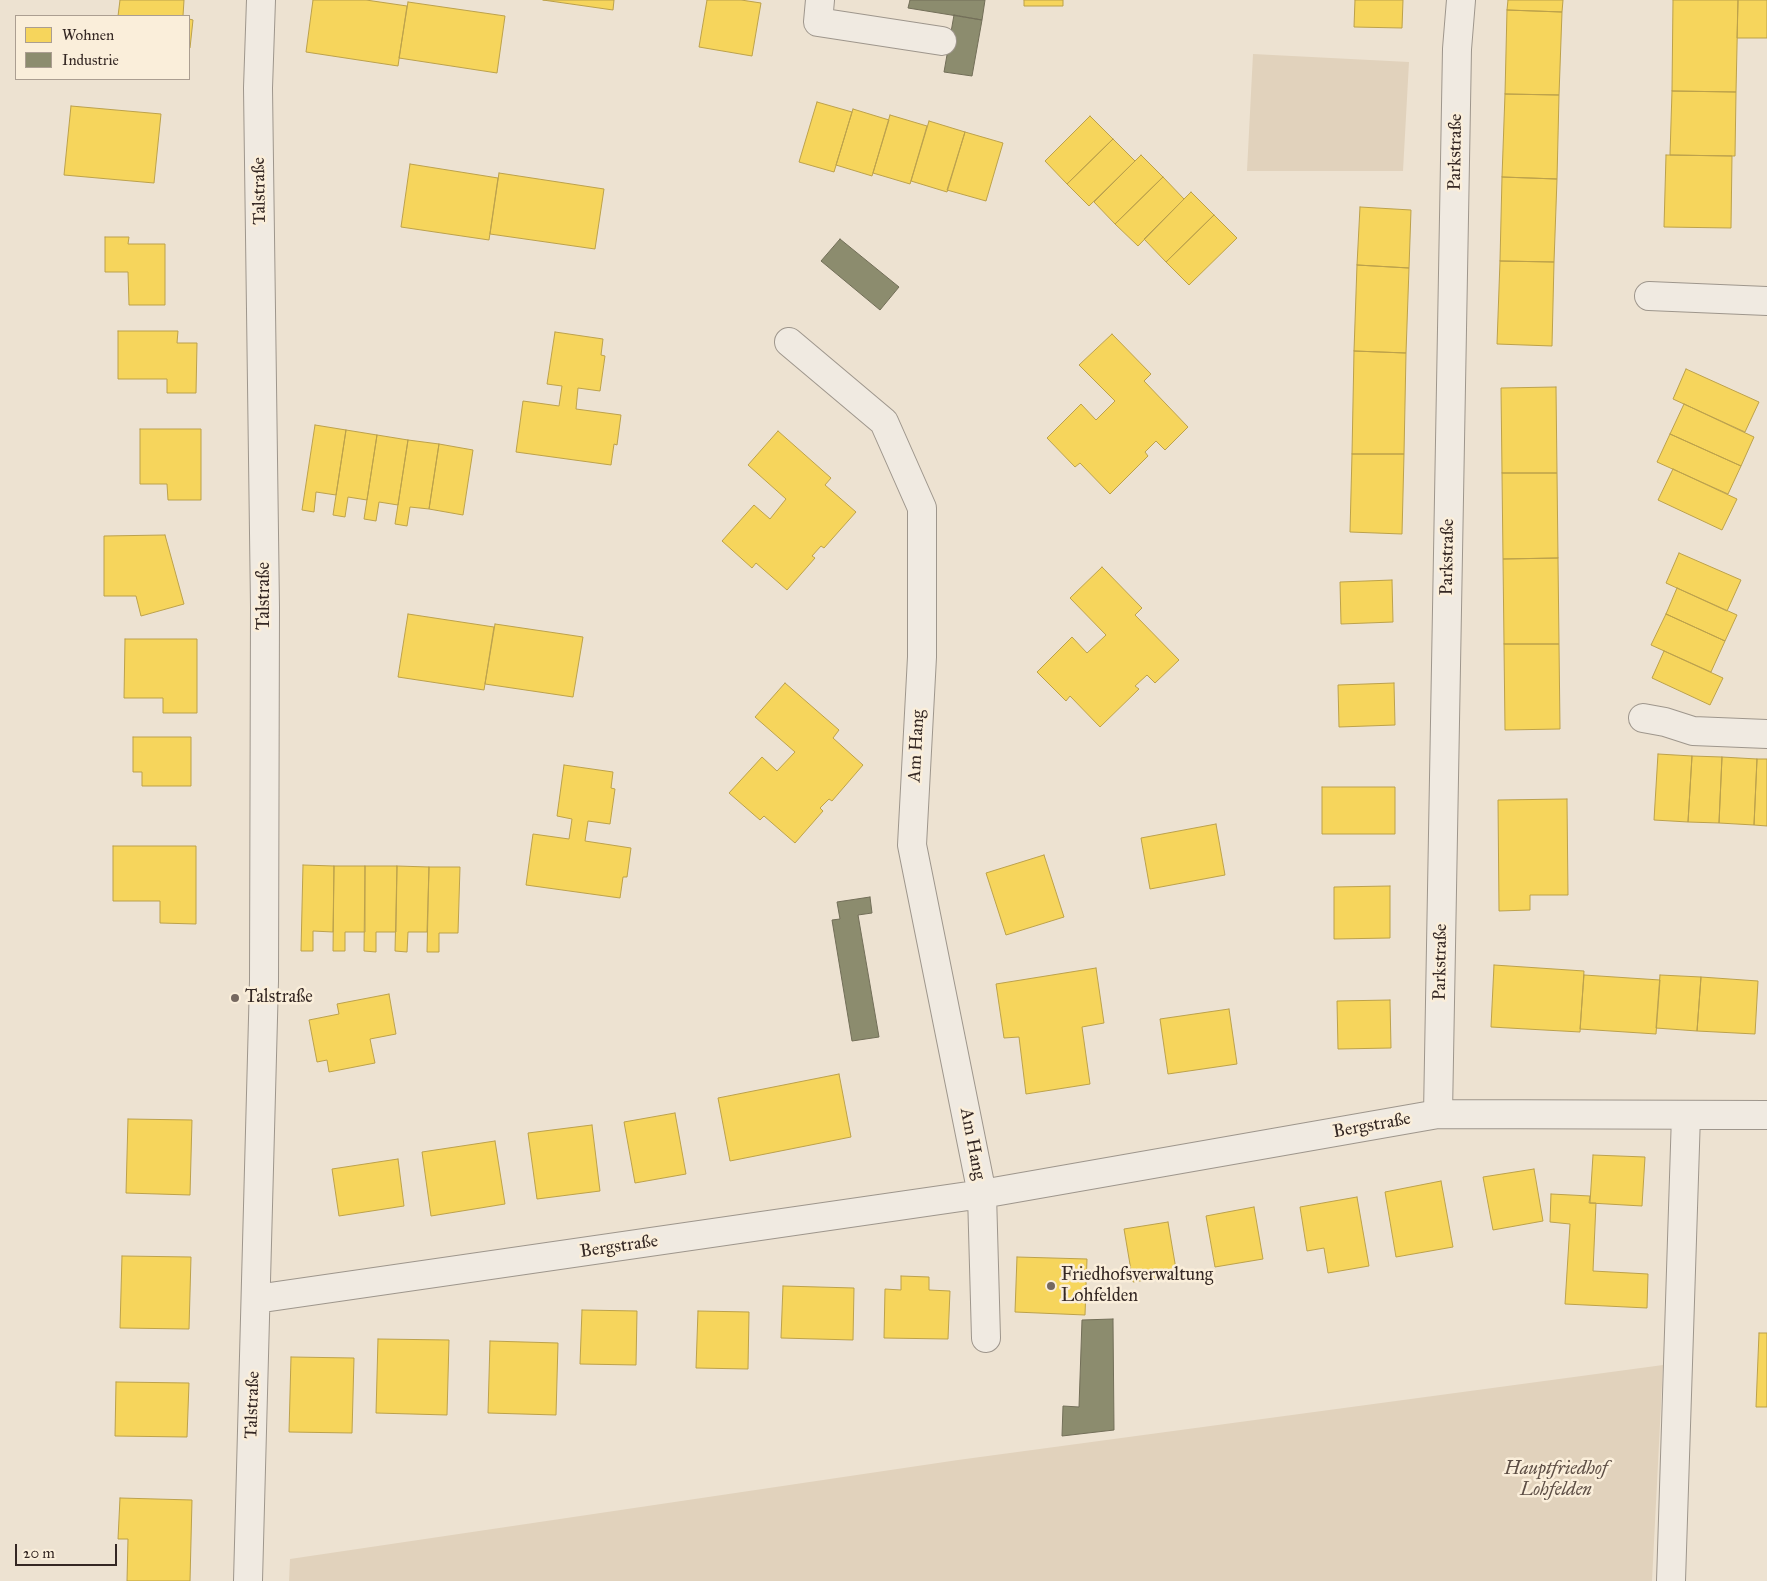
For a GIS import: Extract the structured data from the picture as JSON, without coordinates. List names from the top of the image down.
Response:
{
  "streets": {
    "street": [
      "Parkstraße",
      "Talstraße",
      "Am Hang",
      "Bergstraße"
    ]
  },
  "crossings": [
    ["Parkstraße", "Bergstraße"],
    ["Talstraße", "Bergstraße"],
    ["Am Hang", "Bergstraße"]
  ],
  "parks": ["Hauptfriedhof Lohfelden"],
  "places": ["Talstraße", "Friedhofsverwaltung Lohfelden"],
  "legend": ["Wohnen", "Industrie"],
  "scale_bar": "20 m"
}
